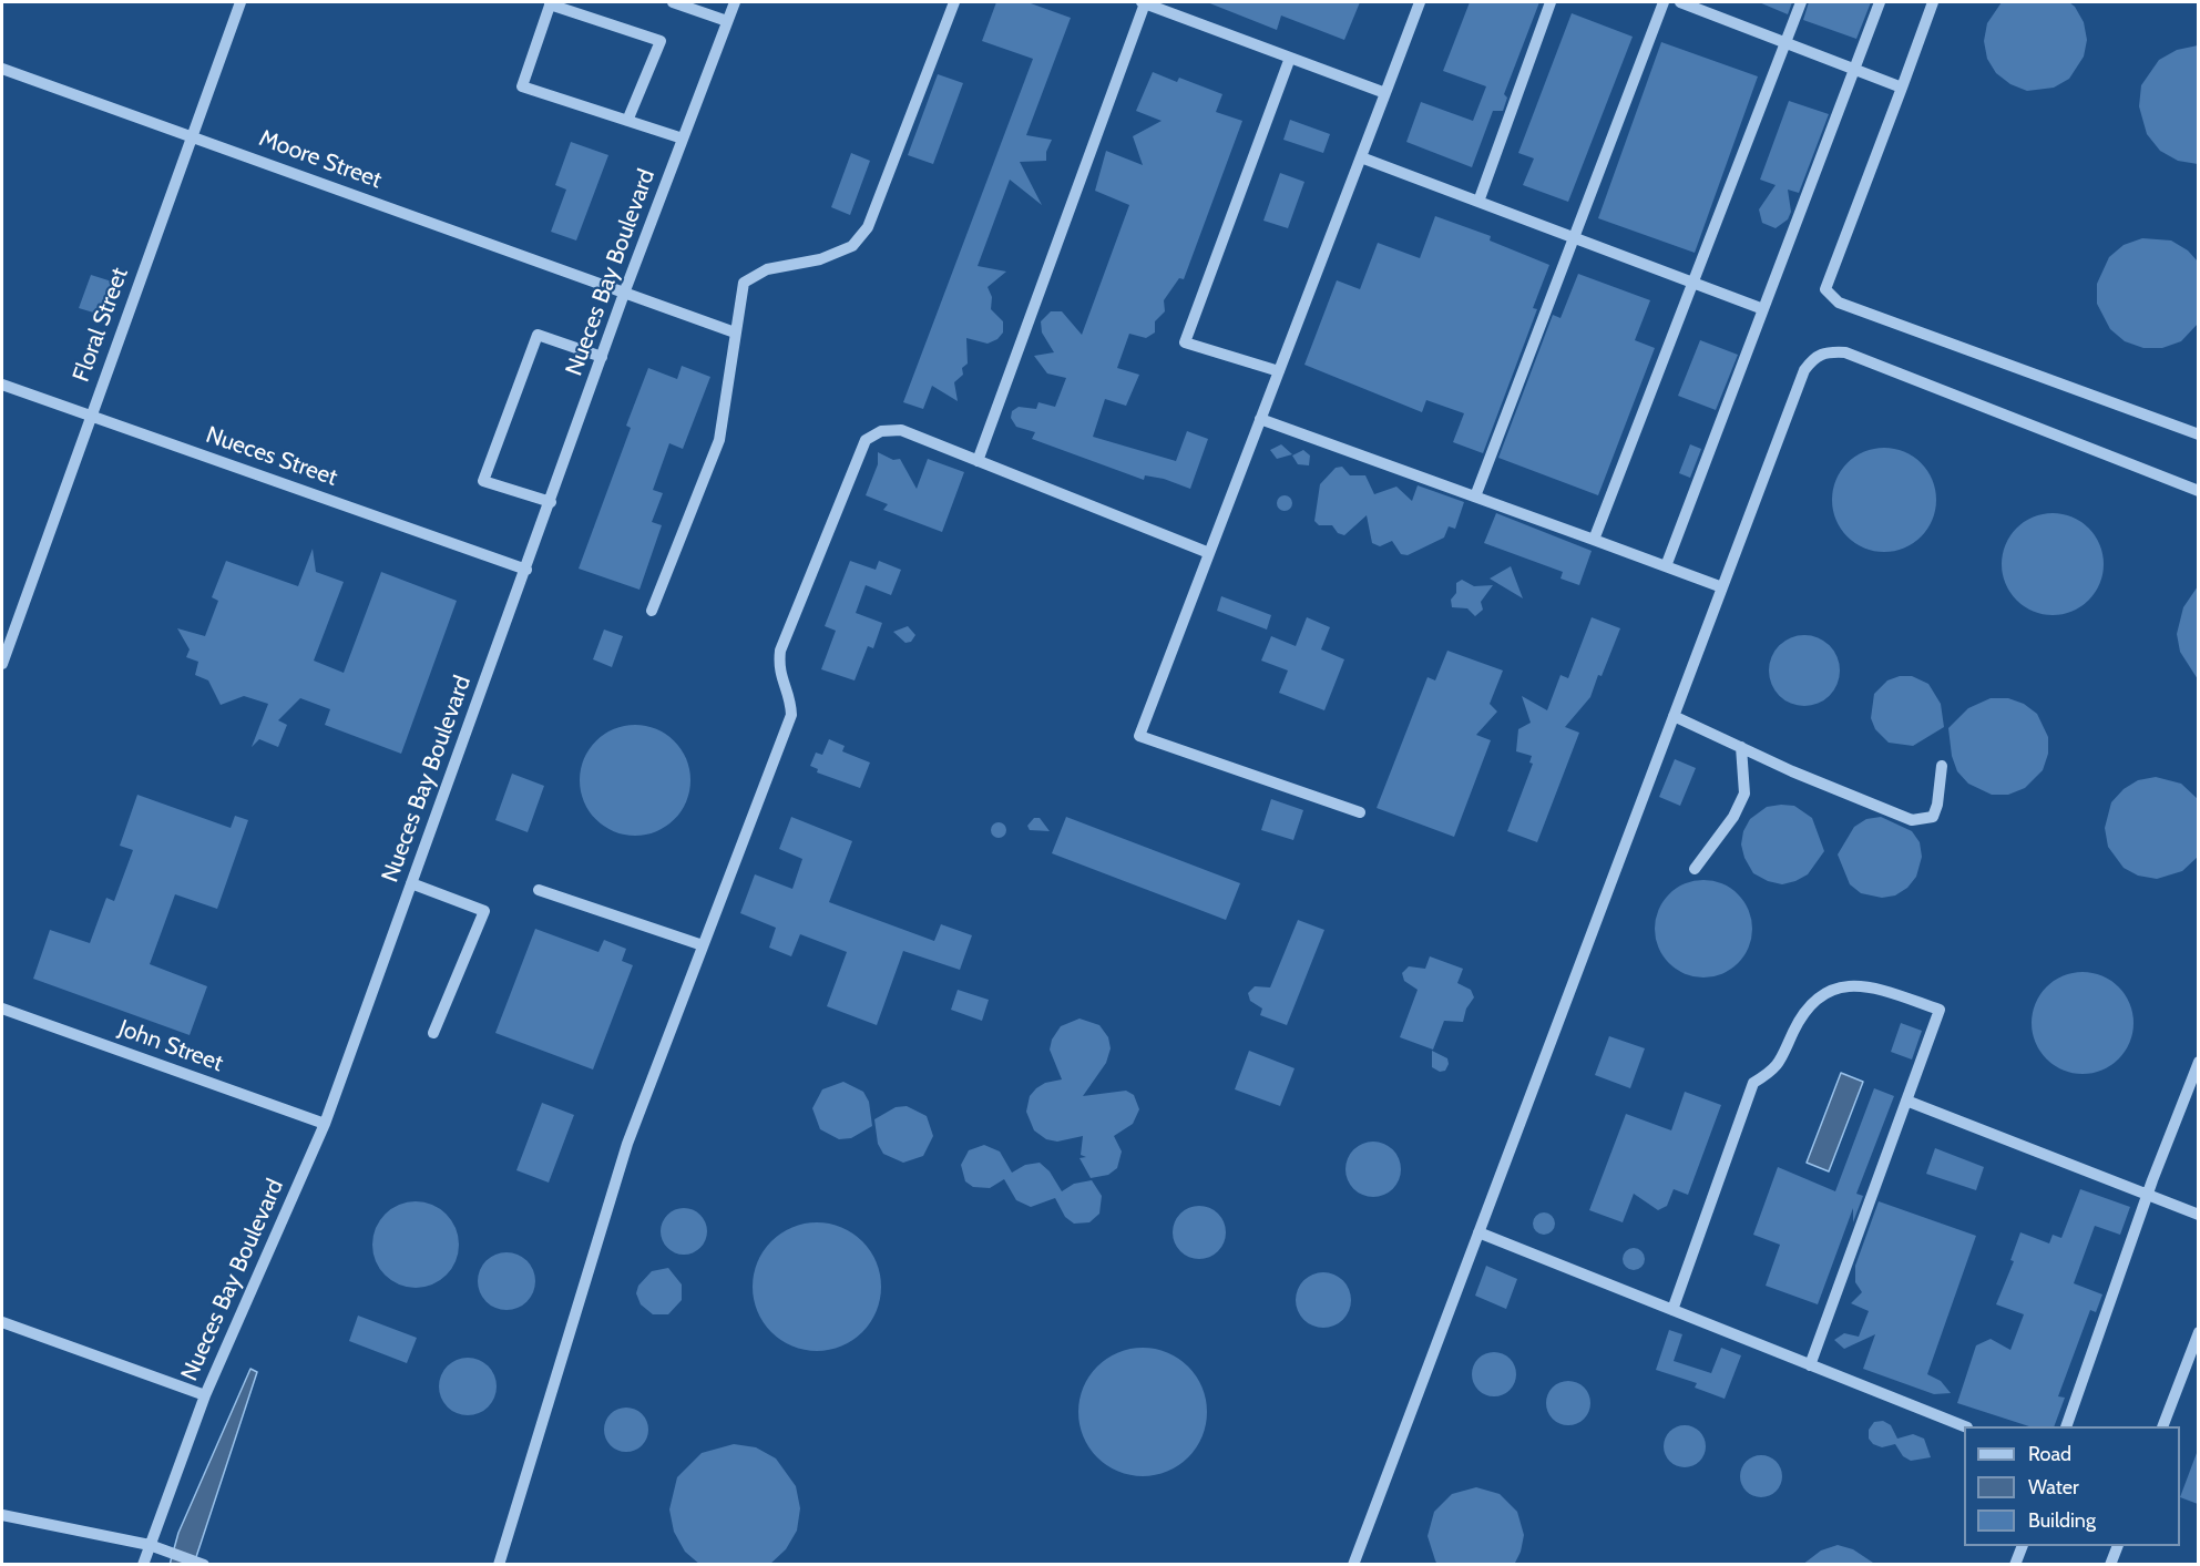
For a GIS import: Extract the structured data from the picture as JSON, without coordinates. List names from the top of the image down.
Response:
{
  "streets": {
    "street": [
      "Moore Street",
      "Nueces Bay Boulevard",
      "Floral Street",
      "Nueces Street",
      "John Street"
    ]
  },
  "crossings": [
    ["Moore Street", "Nueces Bay Boulevard"],
    ["Moore Street", "Floral Street"],
    ["Nueces Bay Boulevard", "Nueces Street"],
    ["Nueces Bay Boulevard", "John Street"],
    ["Floral Street", "Nueces Street"]
  ],
  "legend": ["Road", "Water", "Building"]
}
